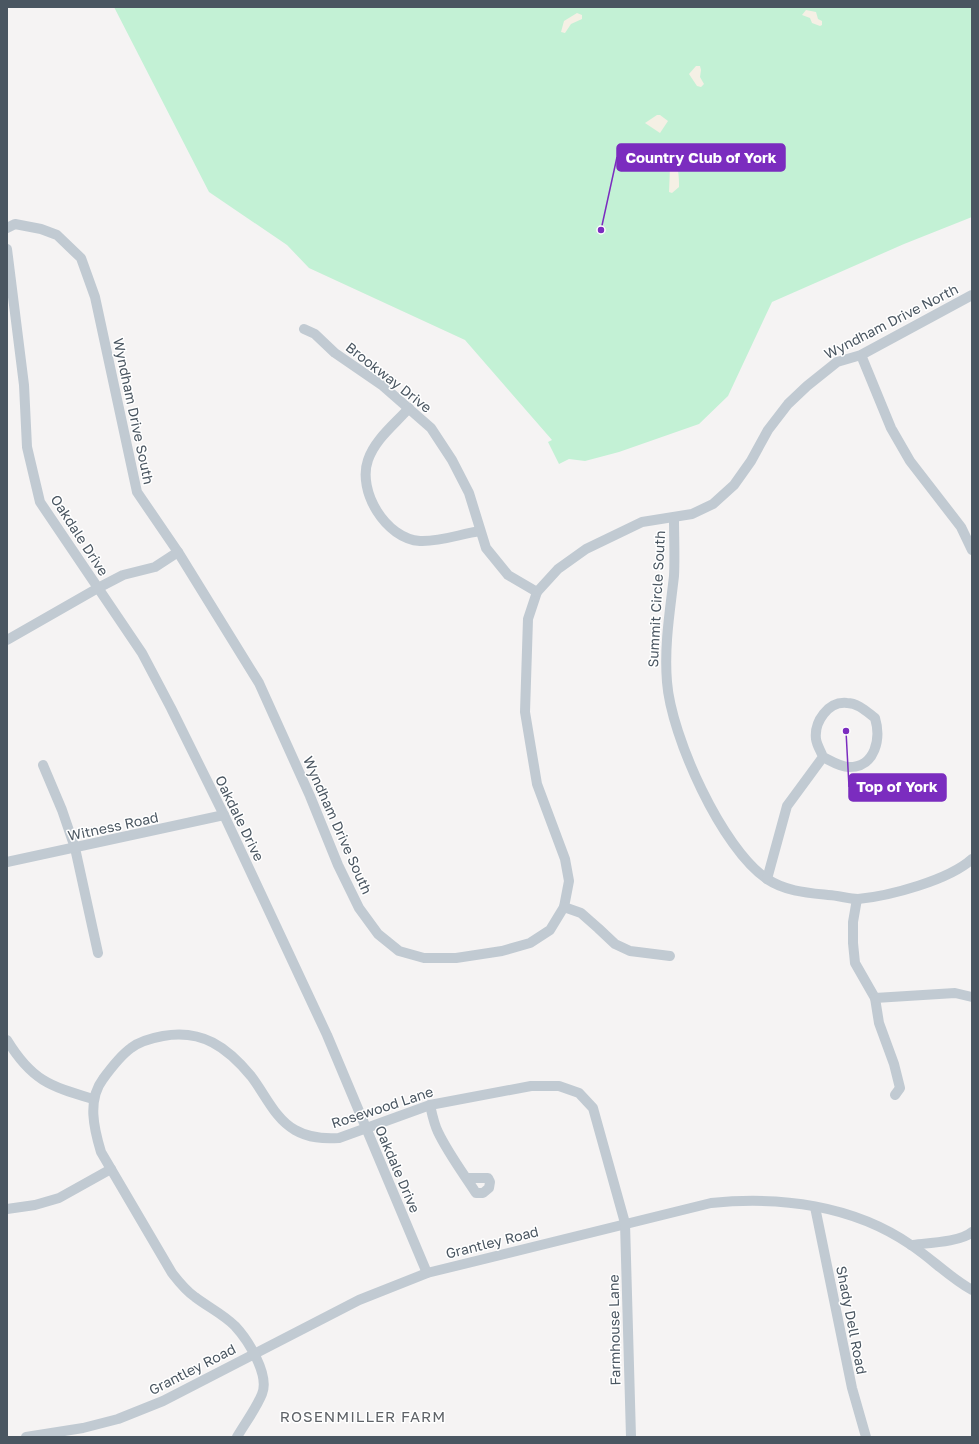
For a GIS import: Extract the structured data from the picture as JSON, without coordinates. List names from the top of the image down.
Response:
{
  "streets": {
    "street": [
      "Wyndham Drive North",
      "Brookway Drive",
      "Wyndham Drive South",
      "Oakdale Drive",
      "Summit Circle South",
      "Witness Road",
      "Rosewood Lane",
      "Grantley Road",
      "Shady Dell Road",
      "Farmhouse Lane"
    ]
  },
  "crossings": [
    ["Wyndham Drive North", "Wyndham Drive South"],
    ["Wyndham Drive North", "Summit Circle South"],
    ["Brookway Drive", "Wyndham Drive South"],
    ["Wyndham Drive South", "Summit Circle South"],
    ["Oakdale Drive", "Witness Road"],
    ["Oakdale Drive", "Rosewood Lane"],
    ["Oakdale Drive", "Grantley Road"],
    ["Rosewood Lane", "Grantley Road"],
    ["Rosewood Lane", "Farmhouse Lane"],
    ["Grantley Road", "Shady Dell Road"],
    ["Grantley Road", "Farmhouse Lane"]
  ],
  "districts": ["ROSENMILLER FARM"],
  "places": ["Country Club of York", "Top of York"]
}
